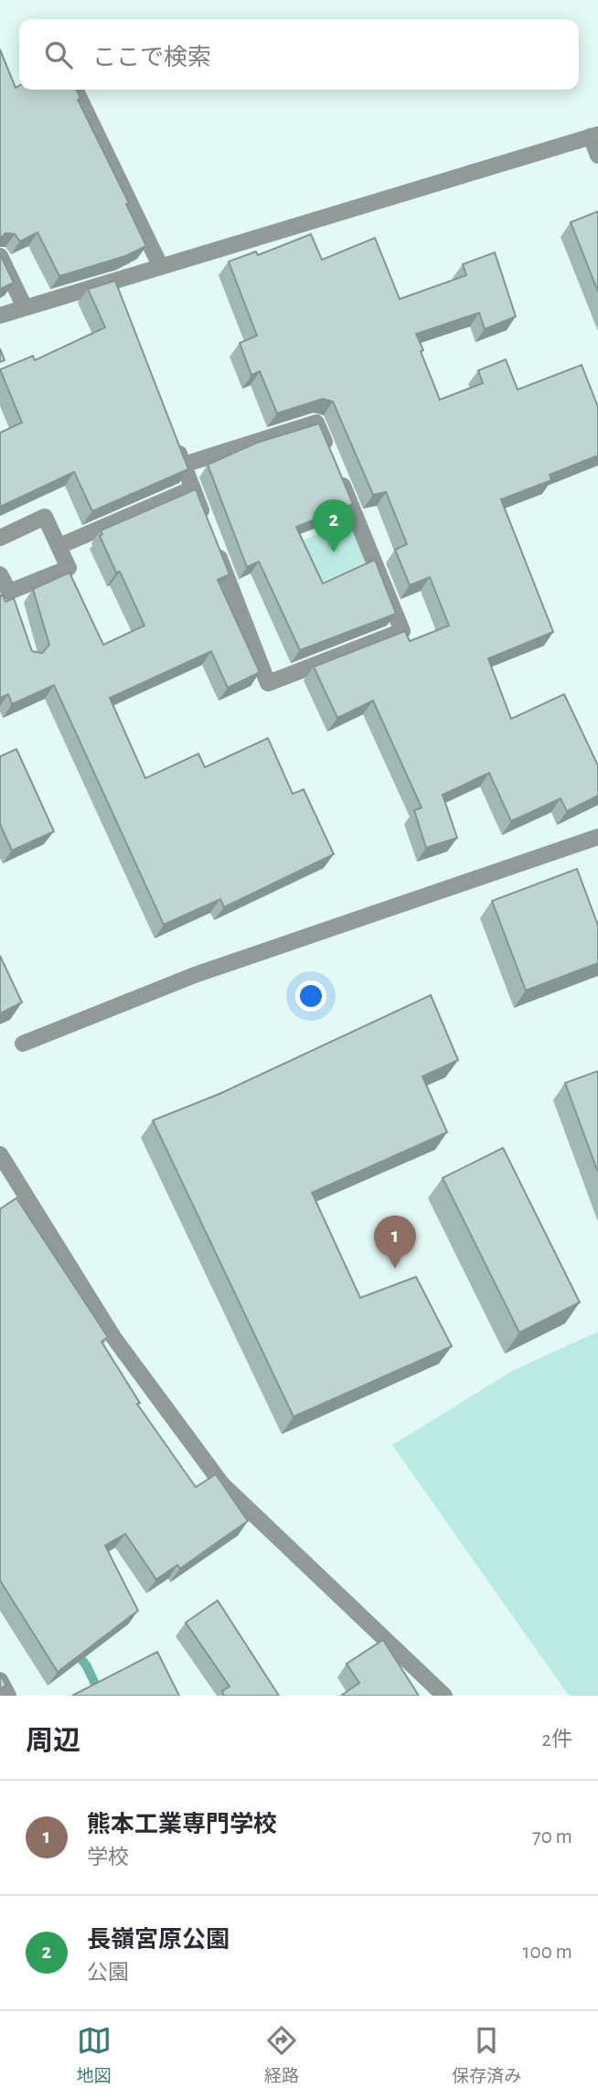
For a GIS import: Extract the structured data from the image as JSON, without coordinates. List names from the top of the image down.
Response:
{
  "page": {
    "search": "ここで検索",
    "pins": ["2", "1"],
    "heading": ["周辺", "2件"],
    "list": [
      {
        "mark": "1",
        "name": "熊本工業専門学校",
        "note": "学校",
        "value": "70 m"
      },
      {
        "mark": "2",
        "name": "長嶺宮原公園",
        "note": "公園",
        "value": "100 m"
      }
    ],
    "nav": ["地図", "経路", "保存済み"]
  }
}
